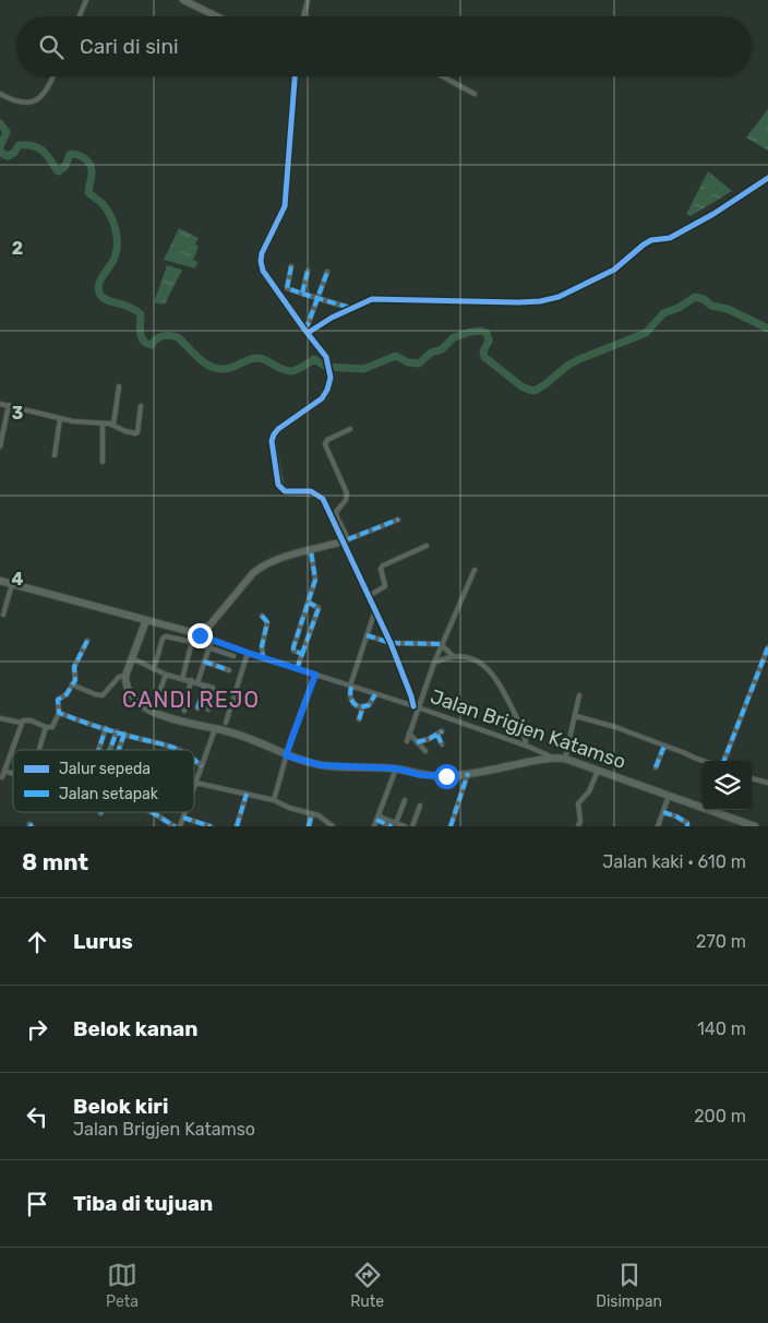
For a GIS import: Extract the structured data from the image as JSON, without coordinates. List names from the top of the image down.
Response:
{
  "streets": {
    "main road": ["Jalan Brigjen Katamso"]
  },
  "districts": ["CANDI REJO"],
  "legend": ["Jalur sepeda", "Jalan setapak"],
  "page": {
    "search": "Cari di sini",
    "heading": ["8 mnt", "Jalan kaki · 610 m"],
    "list": [
      ["Lurus", "270 m"],
      ["Belok kanan", "140 m"],
      ["Belok kiri", "Jalan Brigjen Katamso", "200 m"],
      "Tiba di tujuan"
    ],
    "nav": ["Peta", "Rute", "Disimpan"]
  },
  "grid": {
    "rows": ["2", "3", "4"]
  }
}
